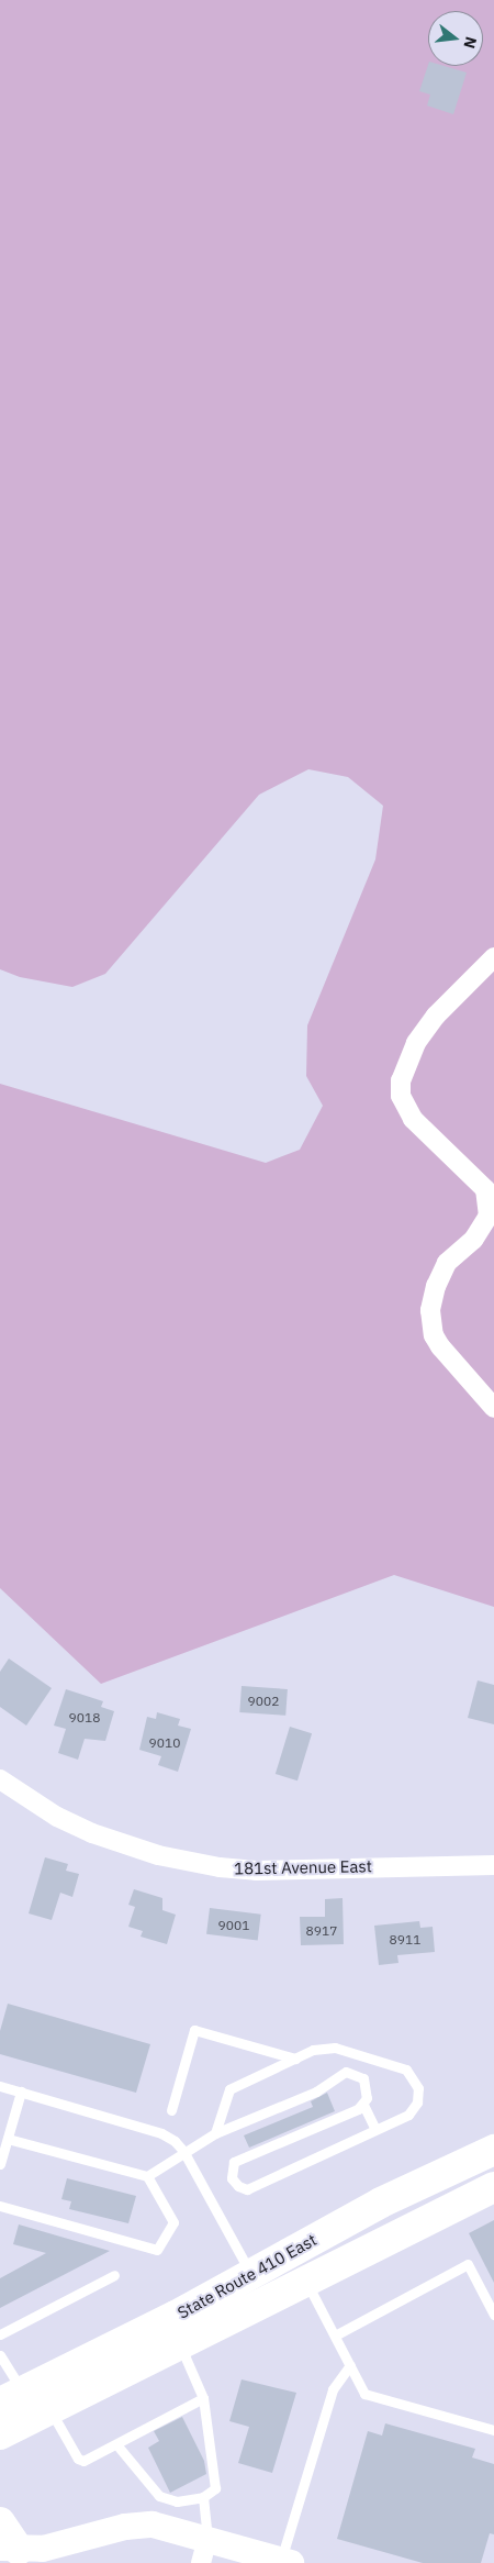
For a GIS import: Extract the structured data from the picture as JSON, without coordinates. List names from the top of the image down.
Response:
{
  "streets": {
    "highway": ["State Route 410 East"],
    "street": ["181st Avenue East"]
  },
  "house_numbers": [
    "9002",
    "9018",
    "9010",
    "9001",
    "8917",
    "8911"
  ],
  "north": "right"
}
